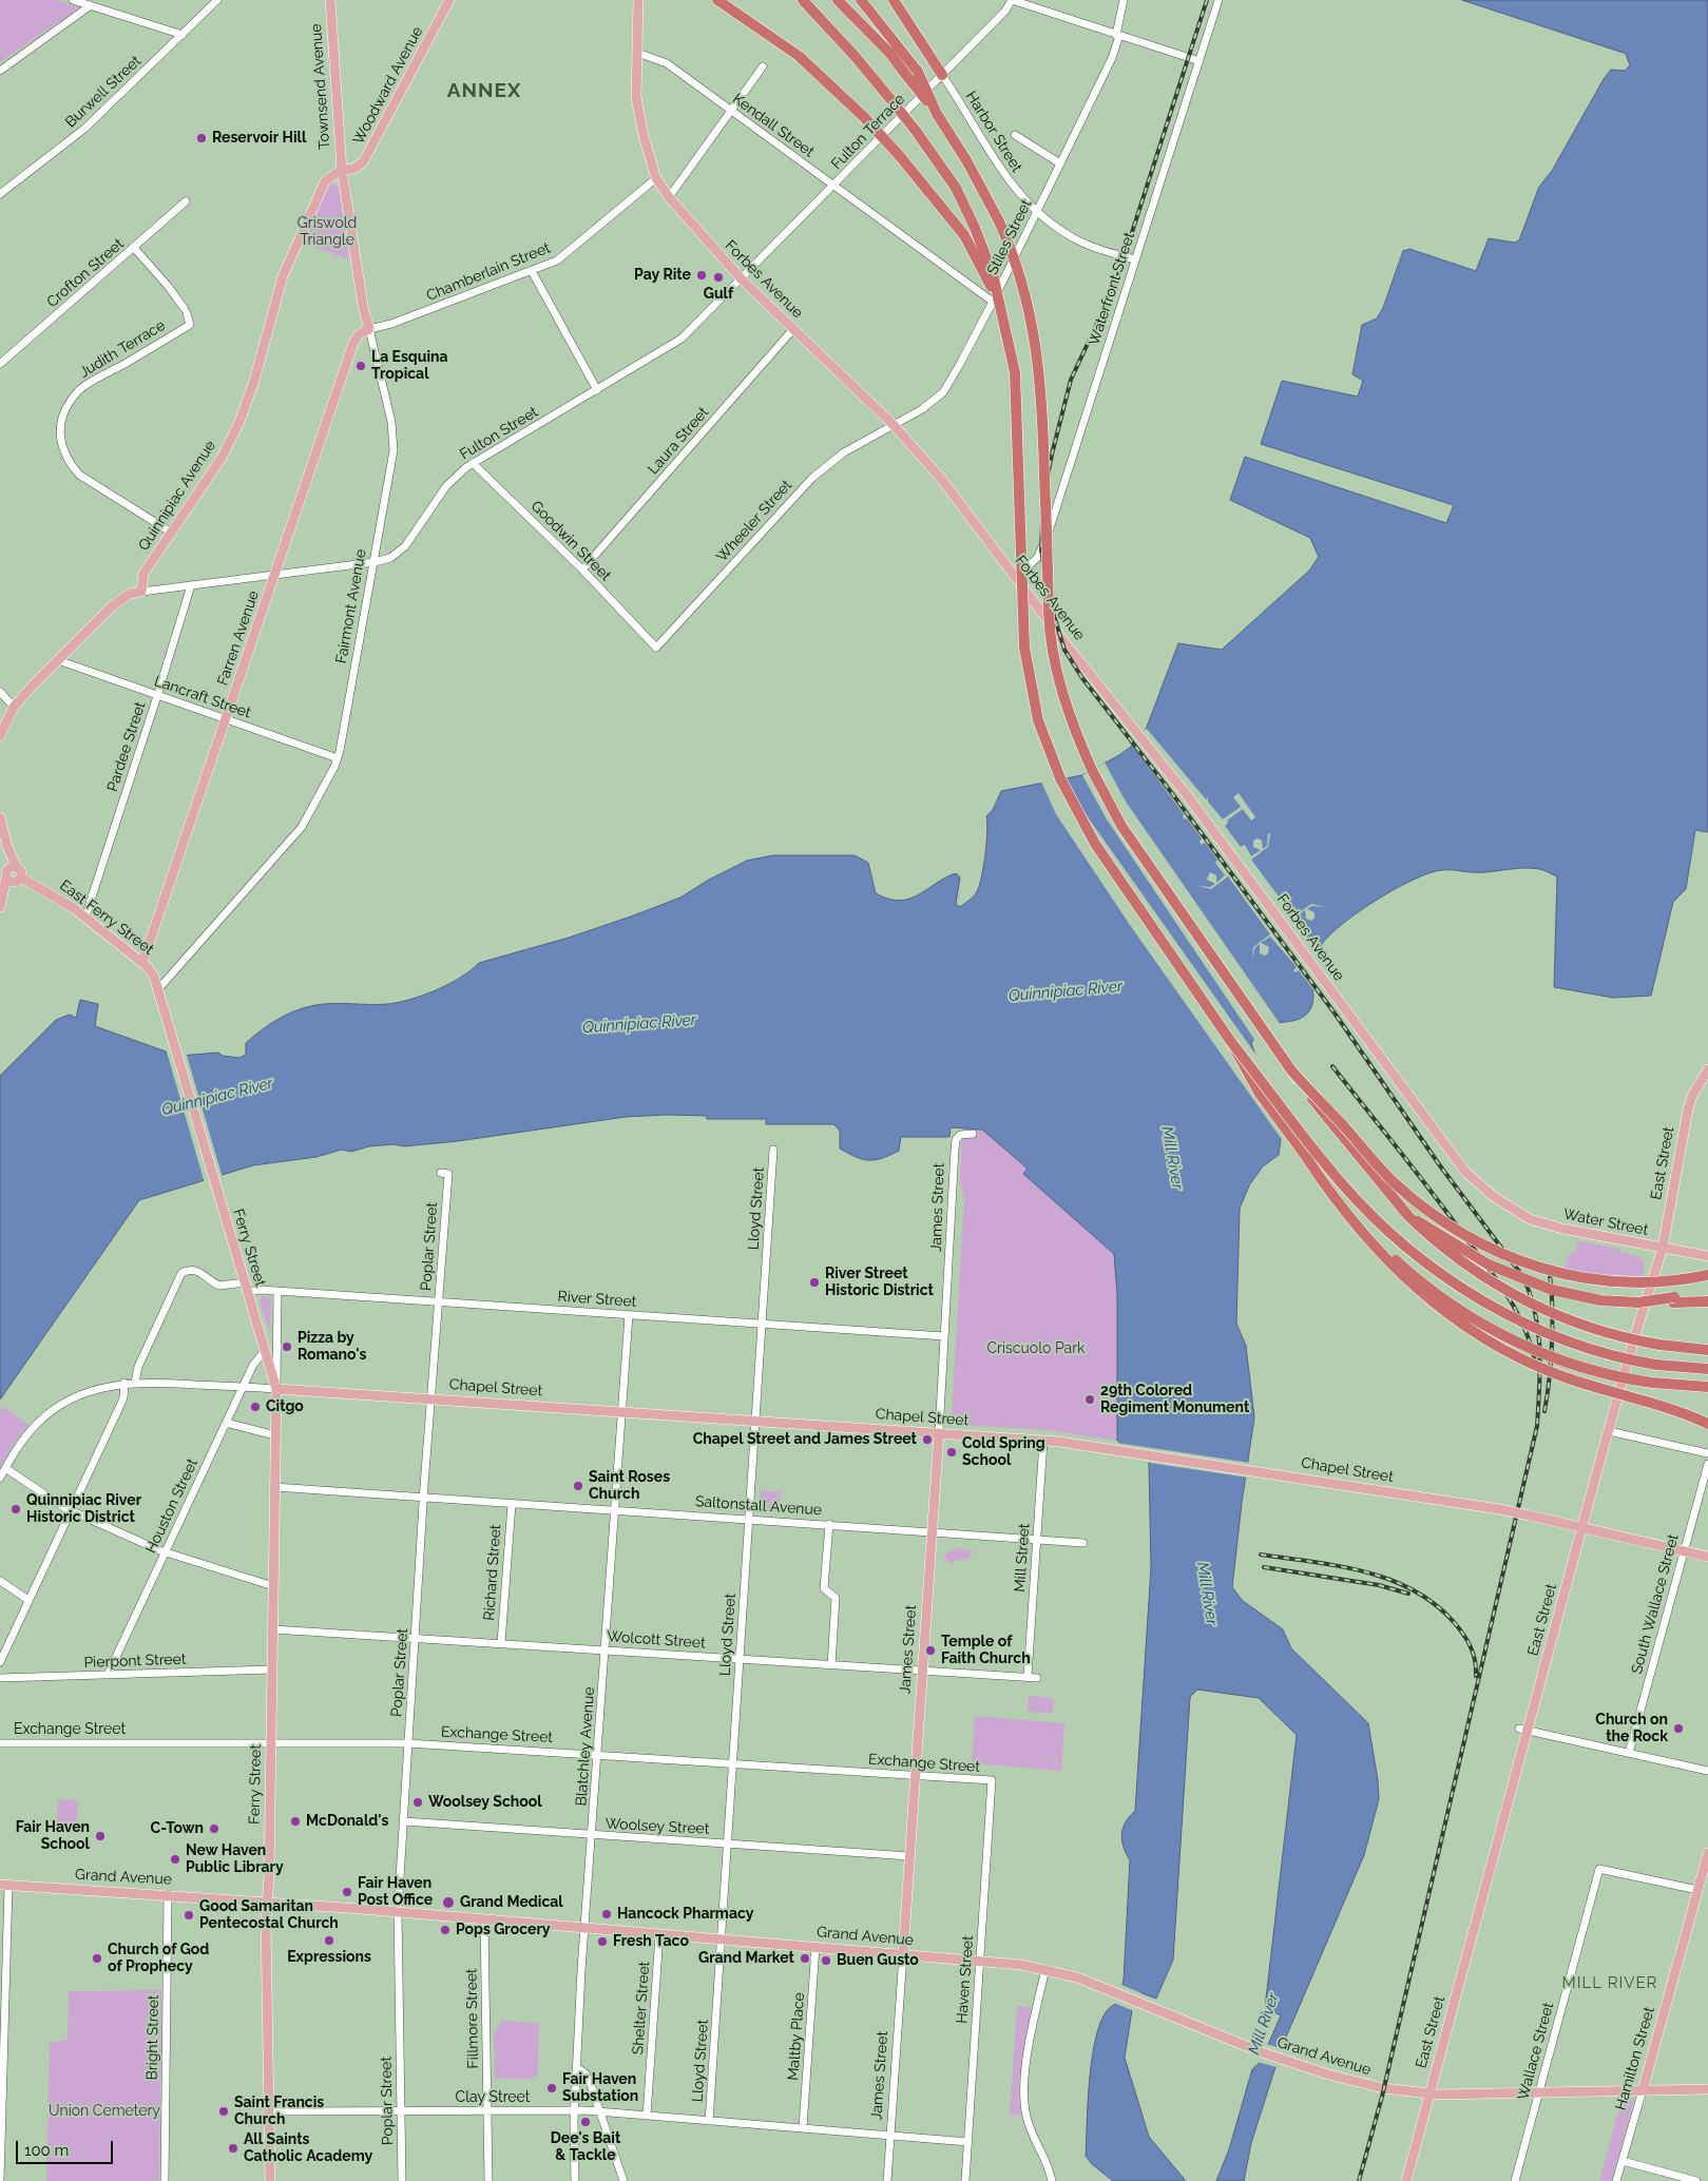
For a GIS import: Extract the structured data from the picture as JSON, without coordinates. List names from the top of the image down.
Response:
{
  "streets": {
    "main road": [
      "Woodward Avenue",
      "Townsend Avenue",
      "Forbes Avenue",
      "Quinnipiac Avenue",
      "Fairmont Avenue",
      "Farren Avenue",
      "East Ferry Street",
      "East Street",
      "James Street",
      "Water Street",
      "Ferry Street",
      "Chapel Street",
      "Grand Avenue",
      "Hamilton Street"
    ],
    "street": [
      "Burwell Street",
      "Kendall Street",
      "Fulton Terrace",
      "Harbor Street",
      "Stiles Street",
      "Chamberlain Street",
      "Crofton Street",
      "Waterfront Street",
      "Judith Terrace",
      "Fulton Street",
      "Laura Street",
      "Wheeler Street",
      "Goodwin Street",
      "Lancraft Street",
      "Pardee Street",
      "Lloyd Street",
      "Poplar Street",
      "River Street",
      "Houston Street",
      "Saltonstall Avenue",
      "Mill Street",
      "Richard Street",
      "South Wallace Street",
      "Wolcott Street",
      "Pierpont Street",
      "Exchange Street",
      "Blatchley Avenue",
      "Woolsey Street",
      "Haven Street",
      "Shelter Street",
      "Fillmore Street",
      "Maltby Place",
      "Bright Street",
      "Wallace Street",
      "Clay Street"
    ]
  },
  "crossings": [
    ["Woodward Avenue", "Townsend Avenue"],
    ["Woodward Avenue", "Quinnipiac Avenue"],
    ["Woodward Avenue", "Fairmont Avenue"],
    ["Townsend Avenue", "Quinnipiac Avenue"],
    ["Townsend Avenue", "Fairmont Avenue"],
    ["Kendall Street", "Fulton Terrace"],
    ["Kendall Street", "Stiles Street"],
    ["Kendall Street", "Forbes Avenue"],
    ["Fulton Terrace", "Harbor Street"],
    ["Fulton Terrace", "Forbes Avenue"],
    ["Fulton Terrace", "Fulton Street"],
    ["Harbor Street", "Stiles Street"],
    ["Harbor Street", "Waterfront Street"],
    ["Stiles Street", "Forbes Avenue"],
    ["Stiles Street", "Wheeler Street"],
    ["Chamberlain Street", "Forbes Avenue"],
    ["Chamberlain Street", "Fairmont Avenue"],
    ["Chamberlain Street", "Farren Avenue"],
    ["Crofton Street", "Judith Terrace"],
    ["Forbes Avenue", "Waterfront Street"],
    ["Forbes Avenue", "Fulton Street"],
    ["Forbes Avenue", "Laura Street"],
    ["Forbes Avenue", "Wheeler Street"],
    ["Forbes Avenue", "Water Street"],
    ["Judith Terrace", "Quinnipiac Avenue"],
    ["Fulton Street", "Quinnipiac Avenue"],
    ["Fulton Street", "Goodwin Street"],
    ["Fulton Street", "Fairmont Avenue"],
    ["Fulton Street", "Farren Avenue"],
    ["Fulton Street", "Pardee Street"],
    ["Laura Street", "Goodwin Street"],
    ["Quinnipiac Avenue", "Fairmont Avenue"],
    ["Wheeler Street", "Goodwin Street"],
    ["Fairmont Avenue", "Farren Avenue"],
    ["Fairmont Avenue", "Lancraft Street"],
    ["Fairmont Avenue", "East Ferry Street"],
    ["Farren Avenue", "Lancraft Street"],
    ["Farren Avenue", "East Ferry Street"],
    ["Lancraft Street", "Pardee Street"],
    ["Pardee Street", "East Ferry Street"],
    ["East Ferry Street", "Ferry Street"],
    ["East Street", "Water Street"],
    ["East Street", "Chapel Street"],
    ["East Street", "Grand Avenue"],
    ["James Street", "River Street"],
    ["James Street", "Chapel Street"],
    ["James Street", "Saltonstall Avenue"],
    ["James Street", "Wolcott Street"],
    ["James Street", "Exchange Street"],
    ["James Street", "Woolsey Street"],
    ["James Street", "Grand Avenue"],
    ["James Street", "Clay Street"],
    ["Lloyd Street", "River Street"],
    ["Lloyd Street", "Chapel Street"],
    ["Lloyd Street", "Saltonstall Avenue"],
    ["Lloyd Street", "Wolcott Street"],
    ["Lloyd Street", "Exchange Street"],
    ["Lloyd Street", "Woolsey Street"],
    ["Lloyd Street", "Grand Avenue"],
    ["Lloyd Street", "Clay Street"],
    ["Poplar Street", "River Street"],
    ["Poplar Street", "Chapel Street"],
    ["Poplar Street", "Saltonstall Avenue"],
    ["Poplar Street", "Wolcott Street"],
    ["Poplar Street", "Exchange Street"],
    ["Poplar Street", "Woolsey Street"],
    ["Poplar Street", "Grand Avenue"],
    ["Poplar Street", "Clay Street"],
    ["Ferry Street", "River Street"],
    ["Ferry Street", "Chapel Street"],
    ["Ferry Street", "Houston Street"],
    ["Ferry Street", "Saltonstall Avenue"],
    ["Ferry Street", "Wolcott Street"],
    ["Ferry Street", "Pierpont Street"],
    ["Ferry Street", "Exchange Street"],
    ["Ferry Street", "Grand Avenue"],
    ["Ferry Street", "Clay Street"],
    ["River Street", "Blatchley Avenue"],
    ["Chapel Street", "Houston Street"],
    ["Chapel Street", "Mill Street"],
    ["Chapel Street", "South Wallace Street"],
    ["Chapel Street", "Blatchley Avenue"],
    ["Houston Street", "Pierpont Street"],
    ["Saltonstall Avenue", "Mill Street"],
    ["Saltonstall Avenue", "Richard Street"],
    ["Saltonstall Avenue", "Blatchley Avenue"],
    ["Mill Street", "Wolcott Street"],
    ["Richard Street", "Wolcott Street"],
    ["Wolcott Street", "Blatchley Avenue"],
    ["Exchange Street", "Blatchley Avenue"],
    ["Exchange Street", "Haven Street"],
    ["Blatchley Avenue", "Woolsey Street"],
    ["Blatchley Avenue", "Grand Avenue"],
    ["Blatchley Avenue", "Clay Street"],
    ["Grand Avenue", "Haven Street"],
    ["Grand Avenue", "Shelter Street"],
    ["Grand Avenue", "Fillmore Street"],
    ["Grand Avenue", "Maltby Place"],
    ["Grand Avenue", "Bright Street"],
    ["Grand Avenue", "Wallace Street"],
    ["Grand Avenue", "Hamilton Street"],
    ["Haven Street", "Clay Street"],
    ["Shelter Street", "Clay Street"],
    ["Fillmore Street", "Clay Street"],
    ["Maltby Place", "Clay Street"],
    ["Wallace Street", "Hamilton Street"]
  ],
  "districts": ["ANNEX", "MILL RIVER"],
  "water": ["Quinnipiac River", "Mill River"],
  "parks": ["Griswold Triangle", "Criscuolo Park", "Union Cemetery"],
  "places": [
    "Reservoir Hill",
    "Pay Rite",
    "Gulf",
    "La Esquina Tropical",
    "River Street Historic District",
    "Pizza by Romano's",
    "29th Colored Regiment Monument",
    "Citgo",
    "Chapel Street and James Street",
    "Cold Spring School",
    "Saint Roses Church",
    "Quinnipiac River Historic District",
    "Temple of Faith Church",
    "Church on the Rock",
    "Woolsey School",
    "McDonald's",
    "C-Town",
    "Fair Haven School",
    "New Haven Public Library",
    "Fair Haven Post Office",
    "Grand Medical",
    "Hancock Pharmacy",
    "Good Samaritan Pentecostal Church",
    "Pops Grocery",
    "Expressions",
    "Fresh Taco",
    "Church of God of Prophecy",
    "Grand Market",
    "Buen Gusto",
    "Fair Haven Substation",
    "Saint Francis Church",
    "Dee's Bait & Tackle",
    "All Saints Catholic Academy"
  ],
  "scale_bar": "100 m"
}
